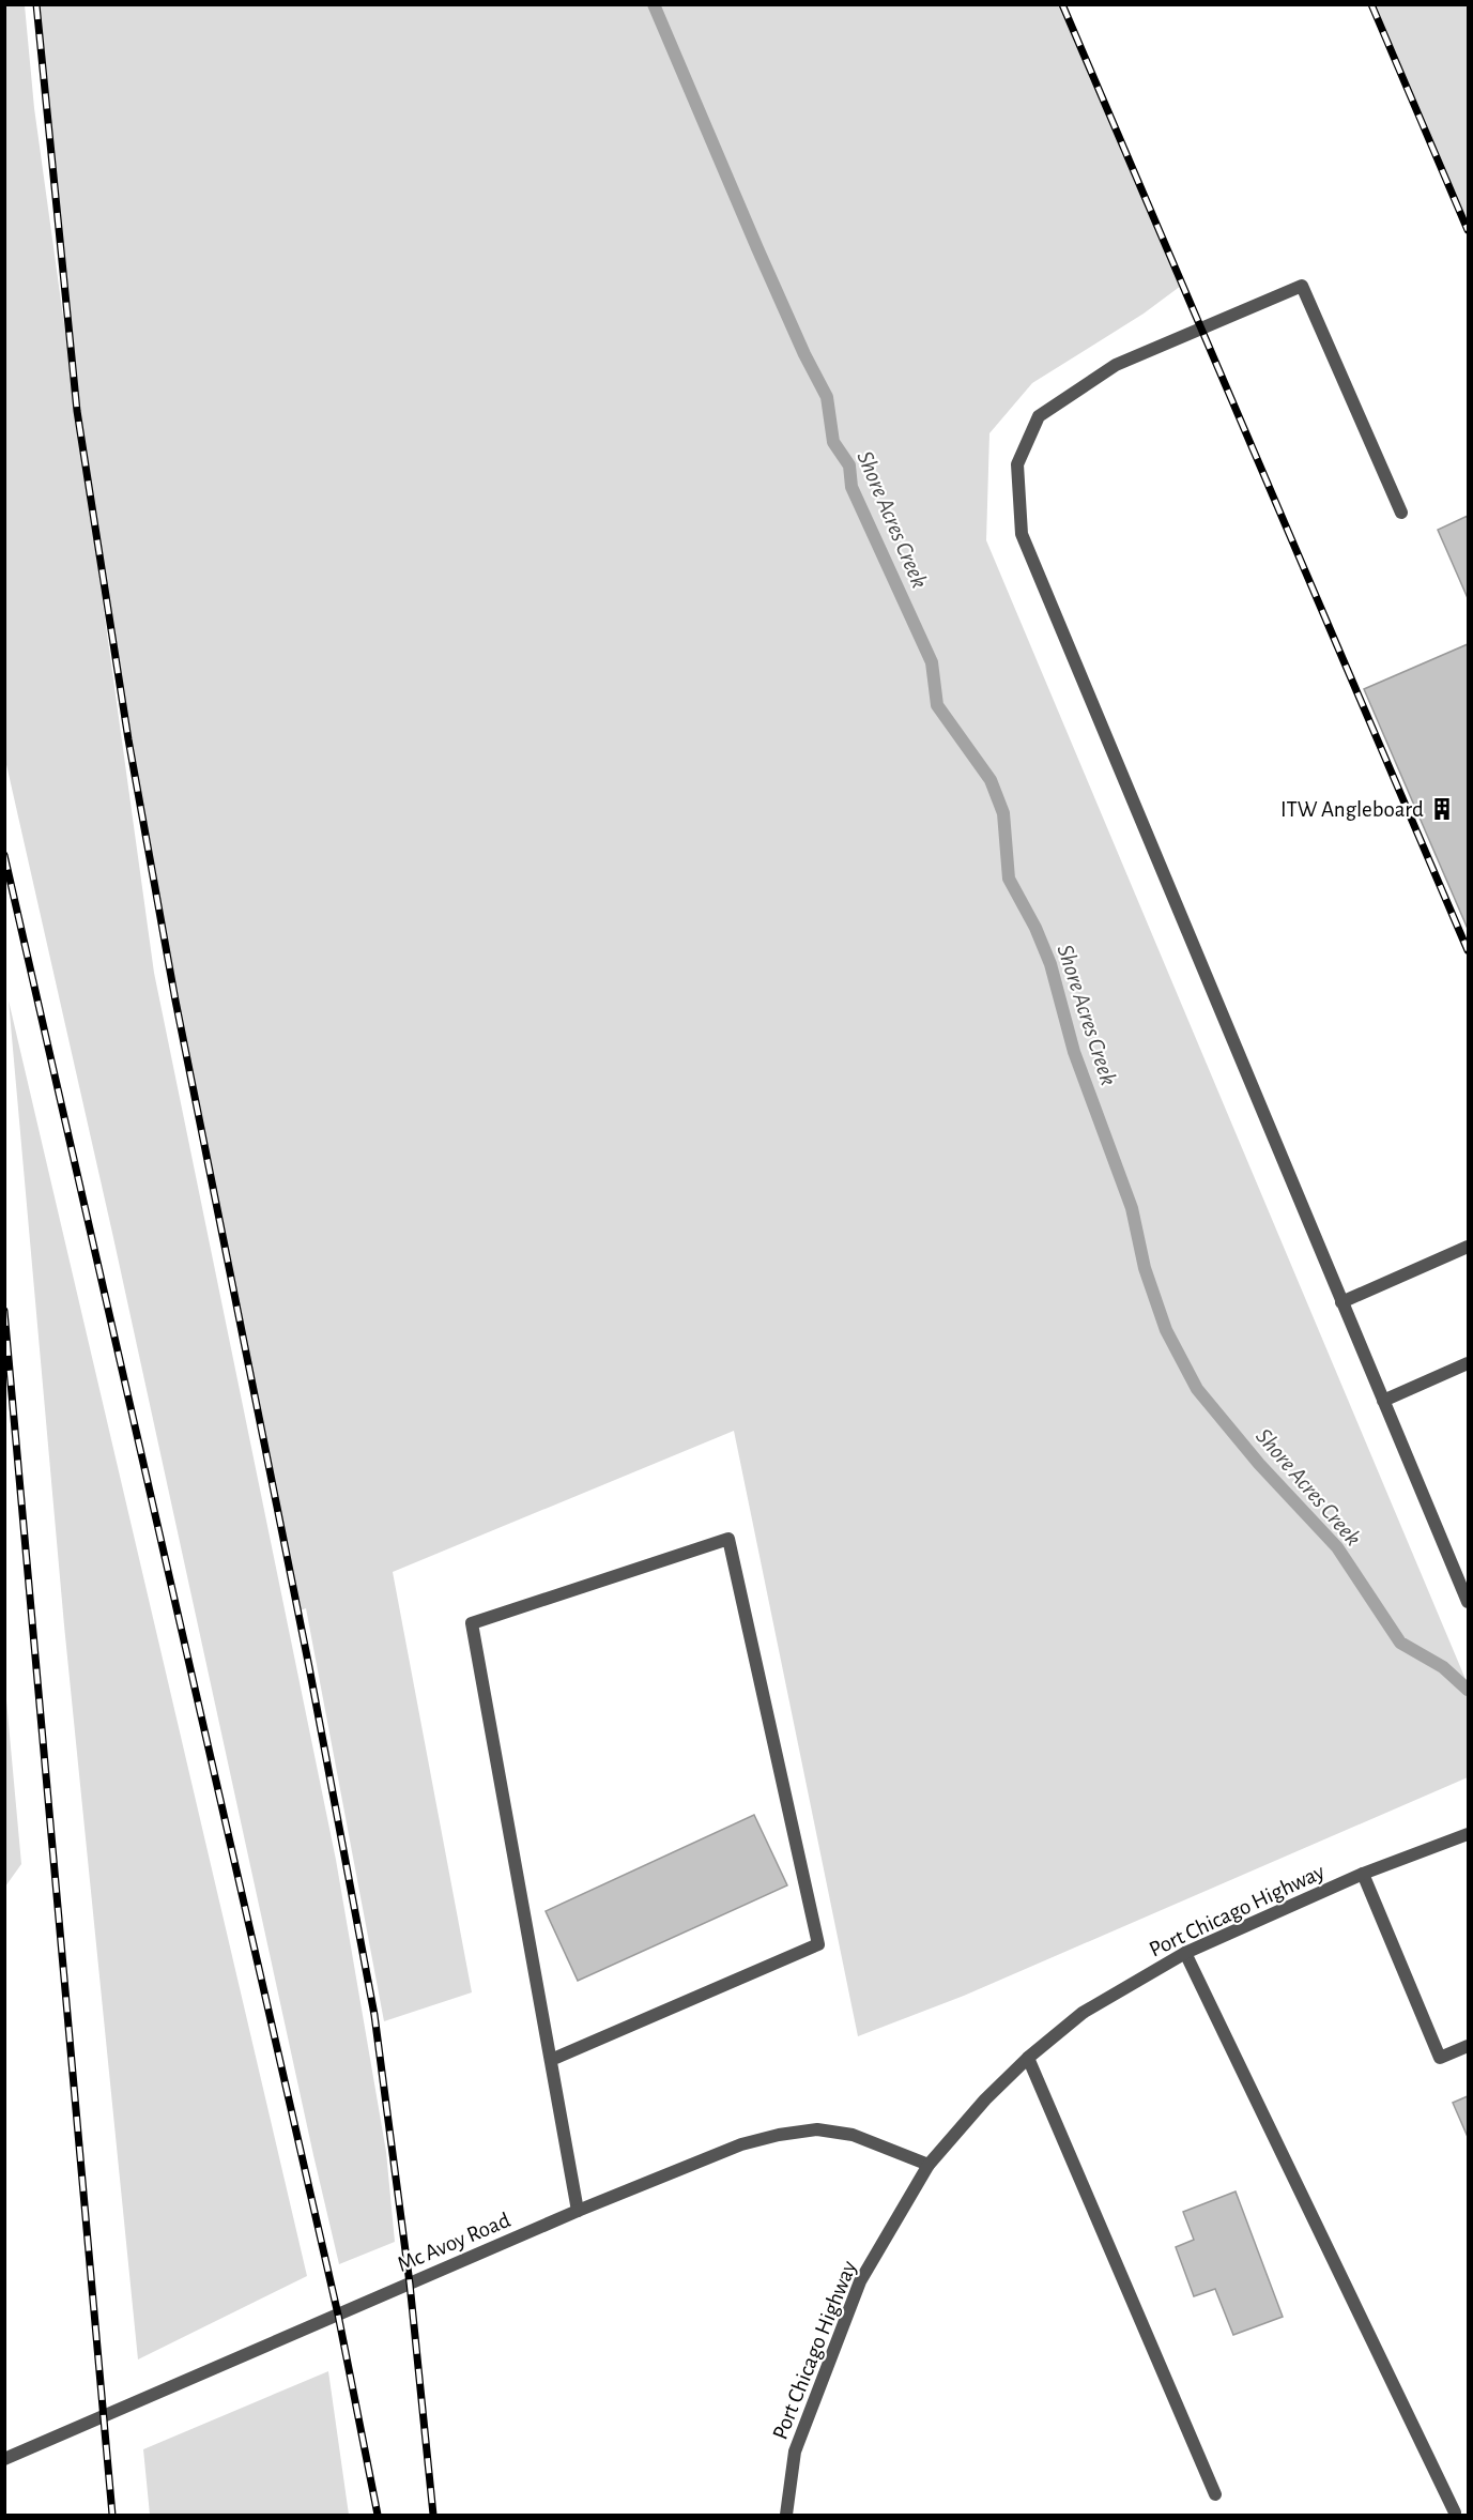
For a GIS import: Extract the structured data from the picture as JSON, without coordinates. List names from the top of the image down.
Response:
{
  "streets": {
    "street": ["Port Chicago Highway", "Mc Avoy Road"]
  },
  "crossings": [
    ["Port Chicago Highway", "Mc Avoy Road"]
  ],
  "water": ["Shore Acres Creek"],
  "places": {
    "building": ["ITW Angleboard"]
  }
}
